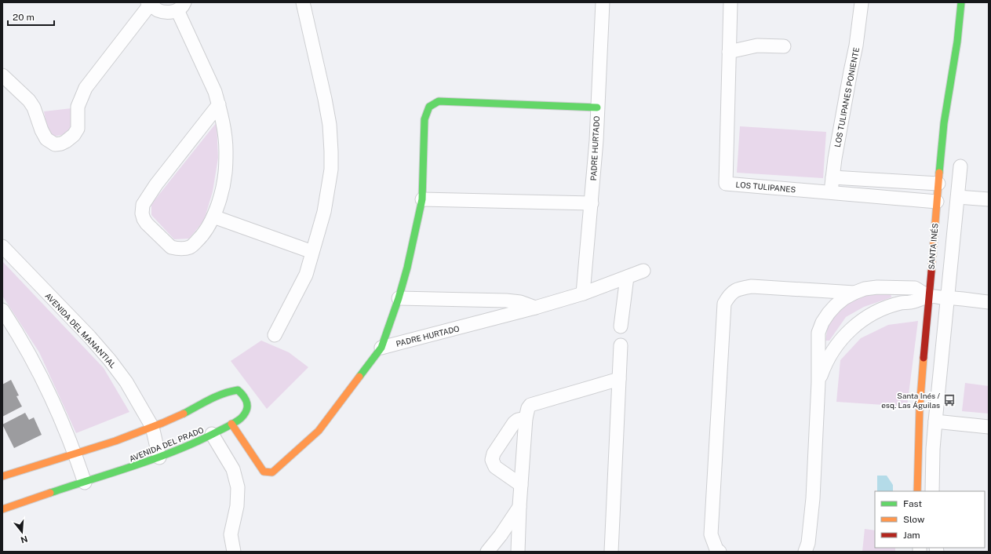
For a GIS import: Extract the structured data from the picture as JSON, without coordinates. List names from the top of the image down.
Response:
{
  "streets": {
    "street": [
      "LOS TULIPANES PONIENTE",
      "PADRE HURTADO",
      "LOS TULIPANES",
      "SANTA INÉS",
      "AVENIDA DEL MANANTIAL",
      "AVENIDA DEL PRADO"
    ]
  },
  "crossings": [
    ["LOS TULIPANES PONIENTE", "LOS TULIPANES"],
    ["LOS TULIPANES", "SANTA INÉS"],
    ["AVENIDA DEL MANANTIAL", "AVENIDA DEL PRADO"]
  ],
  "places": {
    "bus stop": ["Santa Inés / esq. Las Águilas"]
  },
  "legend": ["Fast", "Slow", "Jam"],
  "scale_bar": "20 m",
  "north": "bottom"
}
